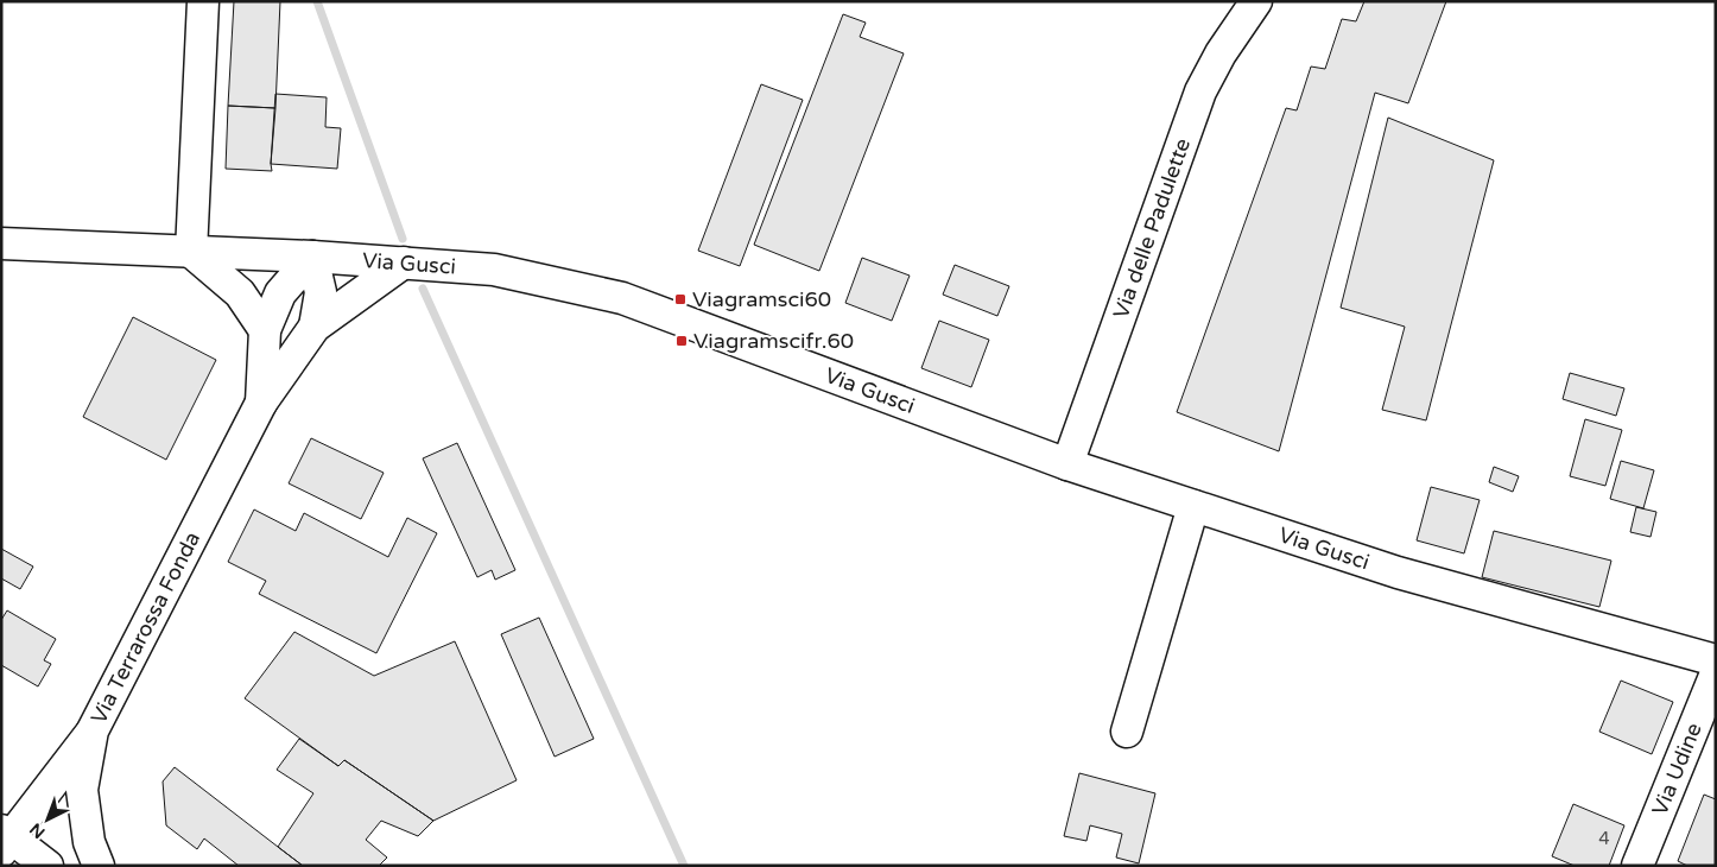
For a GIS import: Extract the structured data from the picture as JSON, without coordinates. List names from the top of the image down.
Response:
{
  "streets": {
    "street": [
      "Via delle Padulette",
      "Via Gusci",
      "Via Terrarossa Fonda",
      "Via Udine"
    ]
  },
  "crossings": [
    ["Via delle Padulette", "Via Gusci"]
  ],
  "places": {
    "transit": ["Viagramsci60", "Viagramscifr.60"]
  },
  "house_numbers": ["4"],
  "north": "bottom left"
}
